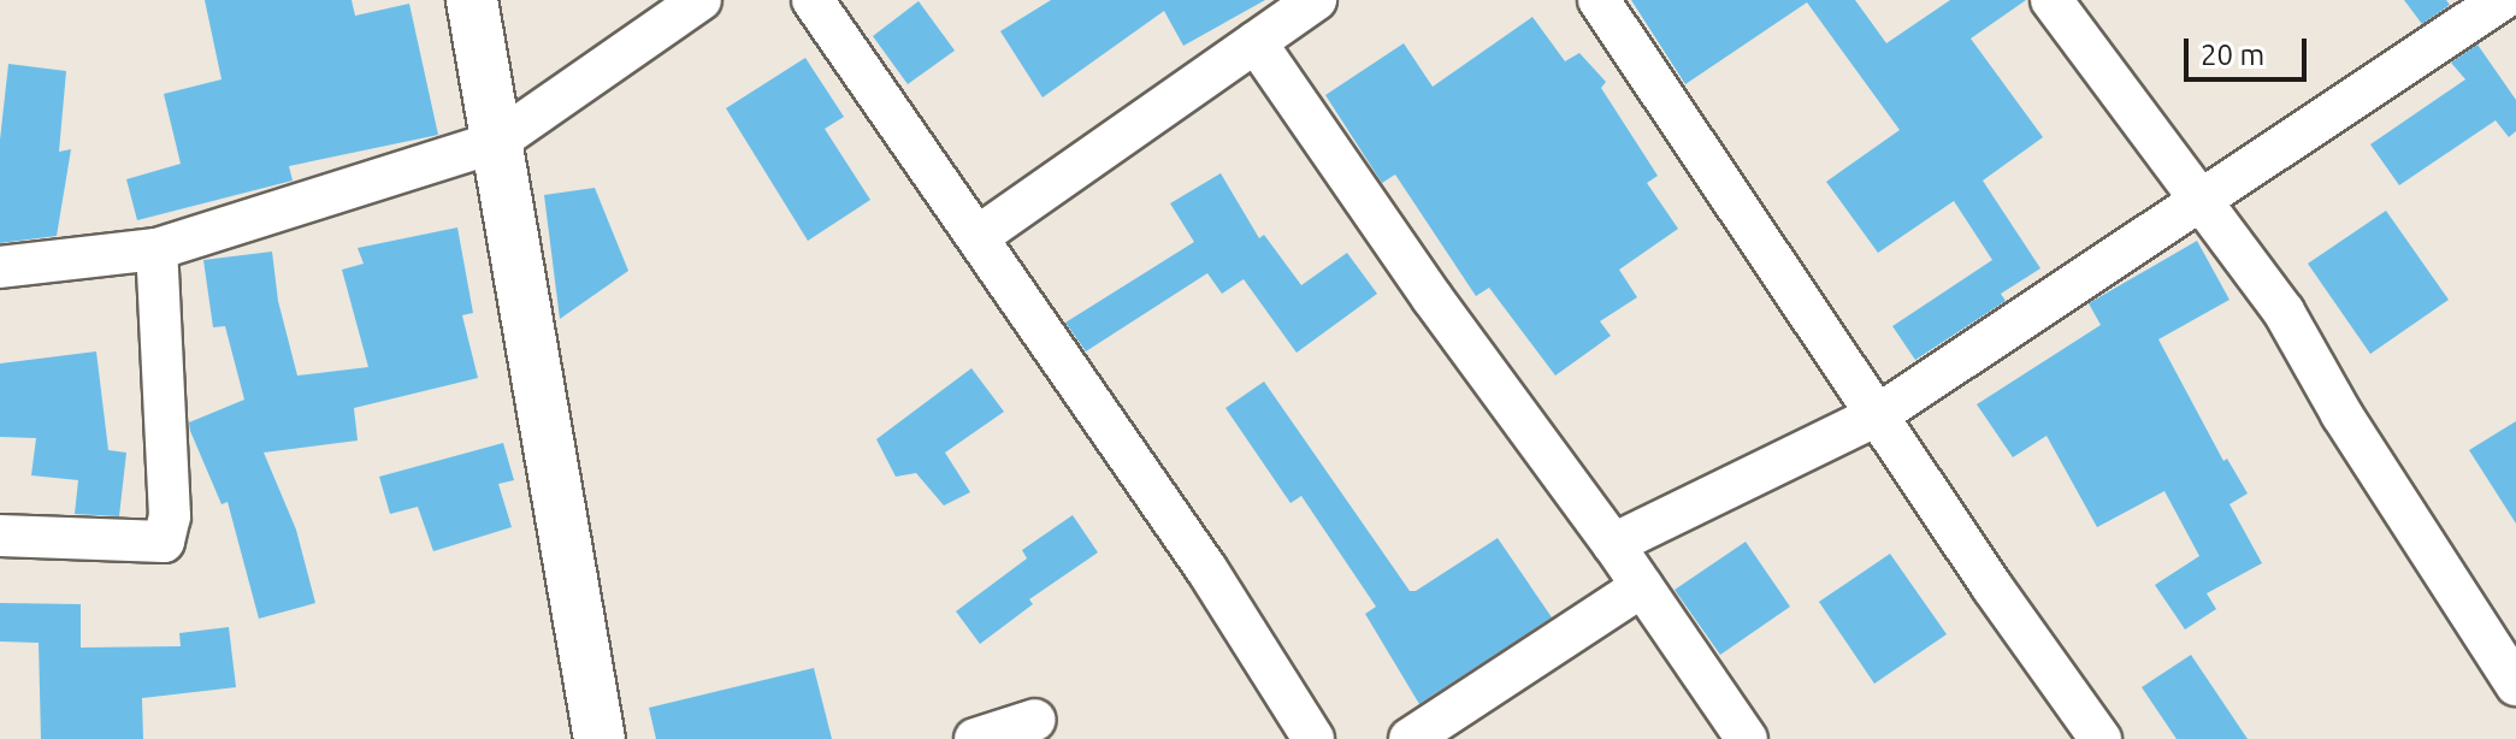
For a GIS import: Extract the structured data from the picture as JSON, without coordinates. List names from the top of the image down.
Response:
{
  "scale_bar": "20 m"
}
